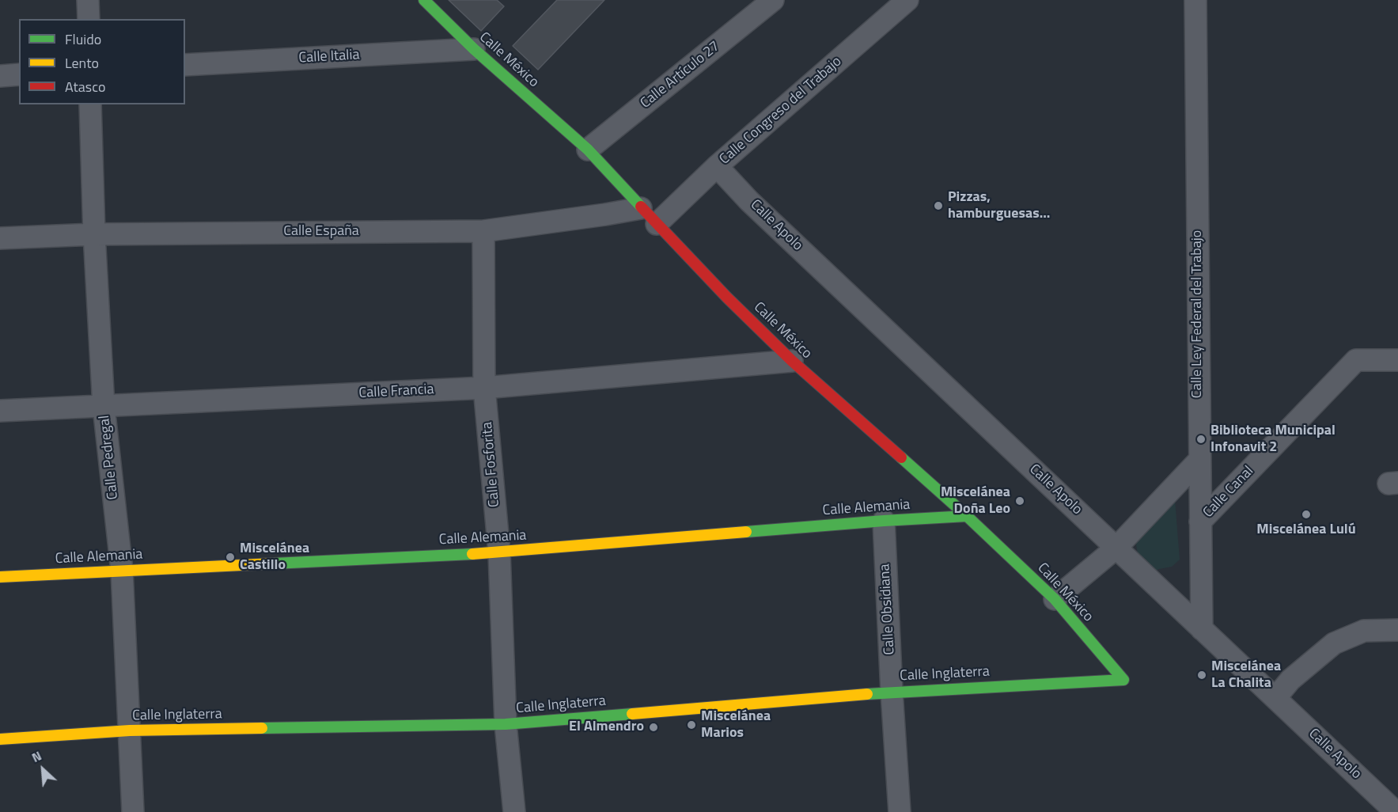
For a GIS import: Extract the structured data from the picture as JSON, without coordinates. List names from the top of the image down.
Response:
{
  "streets": {
    "street": [
      "Calle Italia",
      "Calle México",
      "Calle Artículo 27",
      "Calle Congreso del Trabajo",
      "Calle Apolo",
      "Calle España",
      "Calle Ley Federal del Trabajo",
      "Calle Francia",
      "Calle Pedregal",
      "Calle Fosforita",
      "Calle Canal",
      "Calle Alemania",
      "Calle Obsidiana",
      "Calle Inglaterra"
    ]
  },
  "crossings": [
    ["Calle Italia", "Calle México"],
    ["Calle México", "Calle Artículo 27"],
    ["Calle México", "Calle Congreso del Trabajo"],
    ["Calle México", "Calle España"],
    ["Calle México", "Calle Francia"],
    ["Calle México", "Calle Alemania"],
    ["Calle México", "Calle Inglaterra"],
    ["Calle Congreso del Trabajo", "Calle Apolo"],
    ["Calle Apolo", "Calle Ley Federal del Trabajo"],
    ["Calle España", "Calle Pedregal"],
    ["Calle España", "Calle Fosforita"],
    ["Calle Ley Federal del Trabajo", "Calle Canal"],
    ["Calle Francia", "Calle Pedregal"],
    ["Calle Francia", "Calle Fosforita"],
    ["Calle Pedregal", "Calle Alemania"],
    ["Calle Pedregal", "Calle Inglaterra"],
    ["Calle Fosforita", "Calle Alemania"],
    ["Calle Fosforita", "Calle Inglaterra"],
    ["Calle Alemania", "Calle Obsidiana"],
    ["Calle Obsidiana", "Calle Inglaterra"]
  ],
  "places": [
    "Pizzas, hamburguesas...",
    "Biblioteca Municipal Infonavit 2",
    "Miscelánea Doña Leo",
    "Miscelánea Lulú",
    "Miscelánea Castillo",
    "Miscelánea La Chalita",
    "Miscelánea Marios",
    "El Almendro"
  ],
  "legend": ["Fluido", "Lento", "Atasco"],
  "north": "top left"
}
